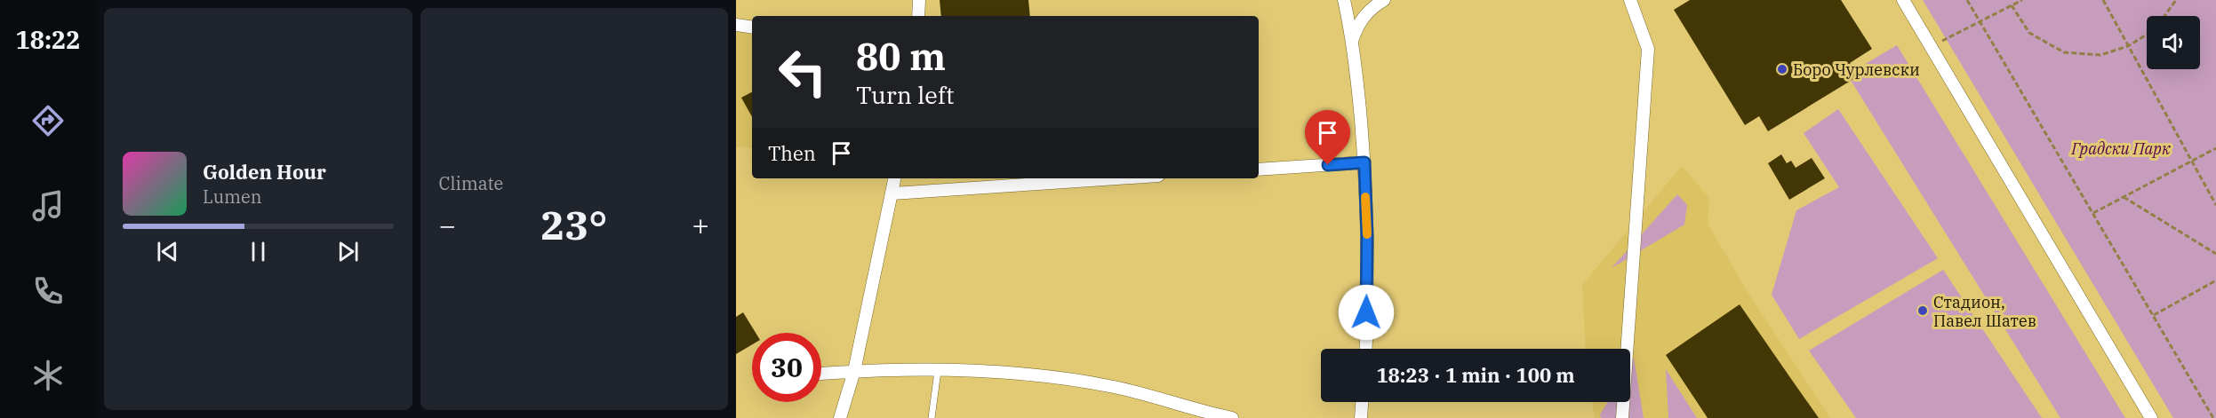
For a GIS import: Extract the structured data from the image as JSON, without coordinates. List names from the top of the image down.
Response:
{
  "parks": ["Градски Парк"],
  "places": ["Боро Чурлевски", "Стадион, Павел Шатев"],
  "page": {
    "tabs": "18:22",
    "tile": "Climate",
    "turn": ["80 m", "Turn left"],
    "then": "Then",
    "song": ["Golden Hour", "Lumen"],
    "heat": ["−", "23°", "+"],
    "limit": "30",
    "trip": "18:23 · 1 min · 100 m"
  }
}
